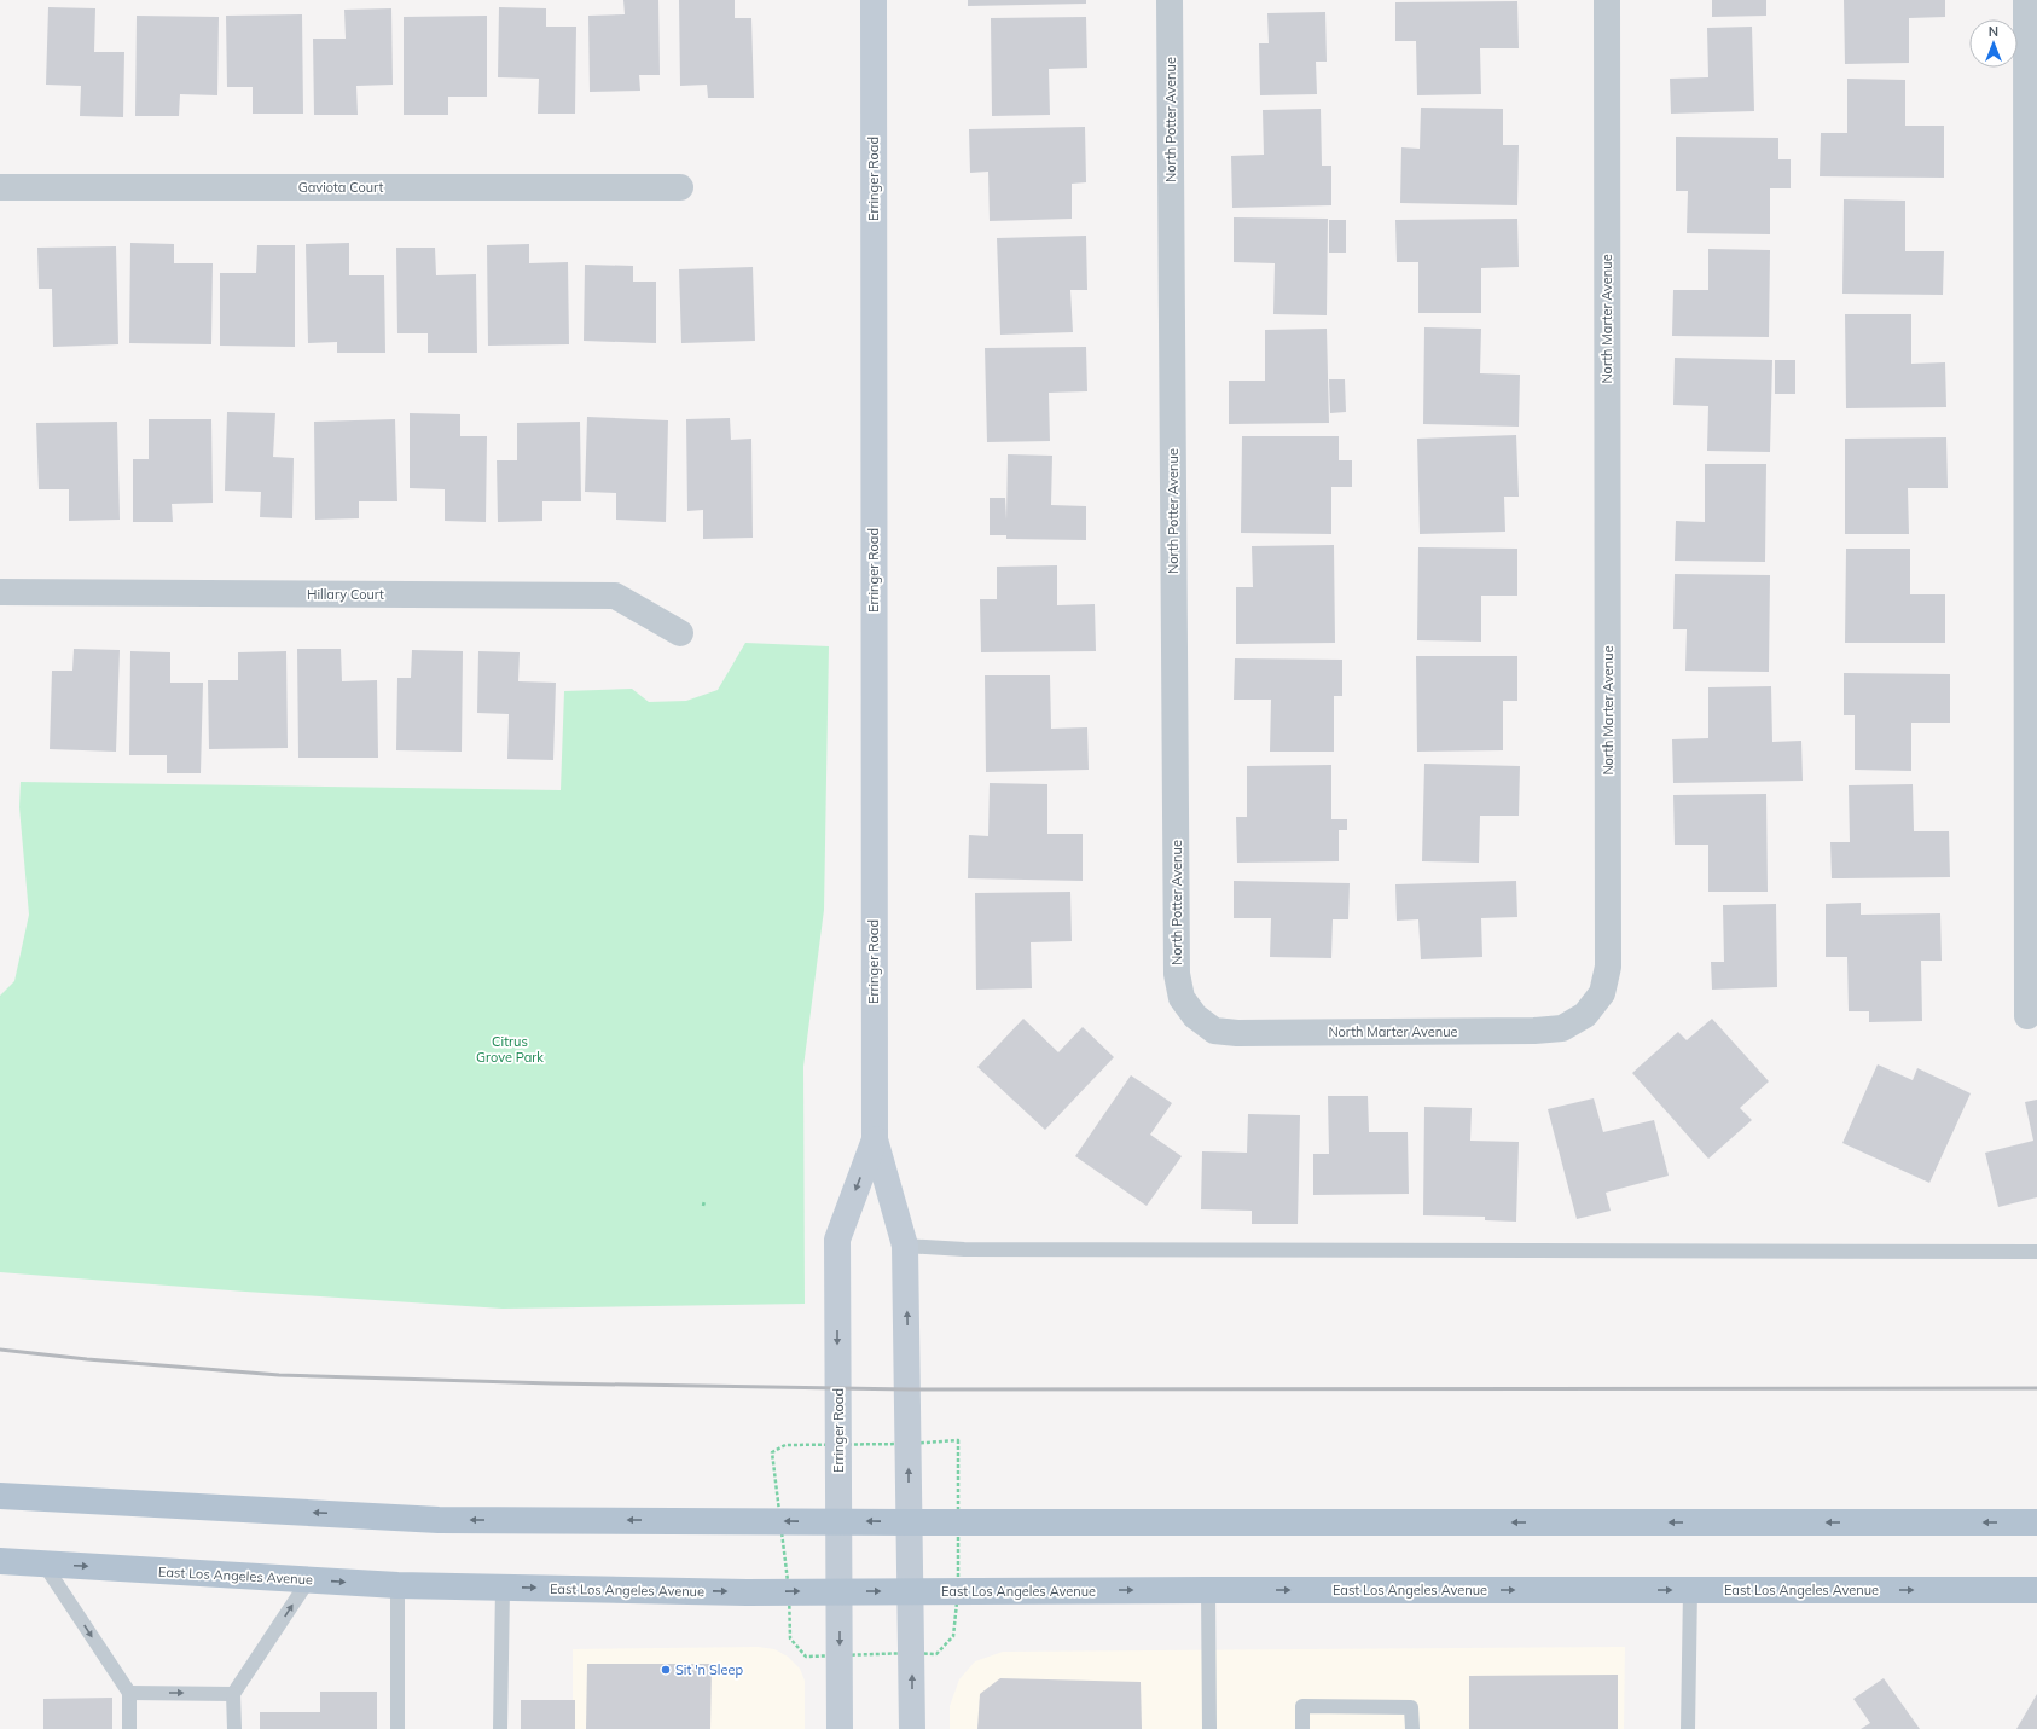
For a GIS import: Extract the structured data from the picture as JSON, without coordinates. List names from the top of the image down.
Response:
{
  "streets": {
    "main road": ["Erringer Road", "East Los Angeles Avenue"],
    "street": [
      "North Potter Avenue",
      "Gaviota Court",
      "North Marter Avenue",
      "Hillary Court"
    ]
  },
  "crossings": [
    ["North Potter Avenue", "North Marter Avenue"],
    ["Erringer Road", "East Los Angeles Avenue"]
  ],
  "parks": ["Citrus Grove Park"],
  "places": ["Sit 'n Sleep"],
  "north": "top"
}
